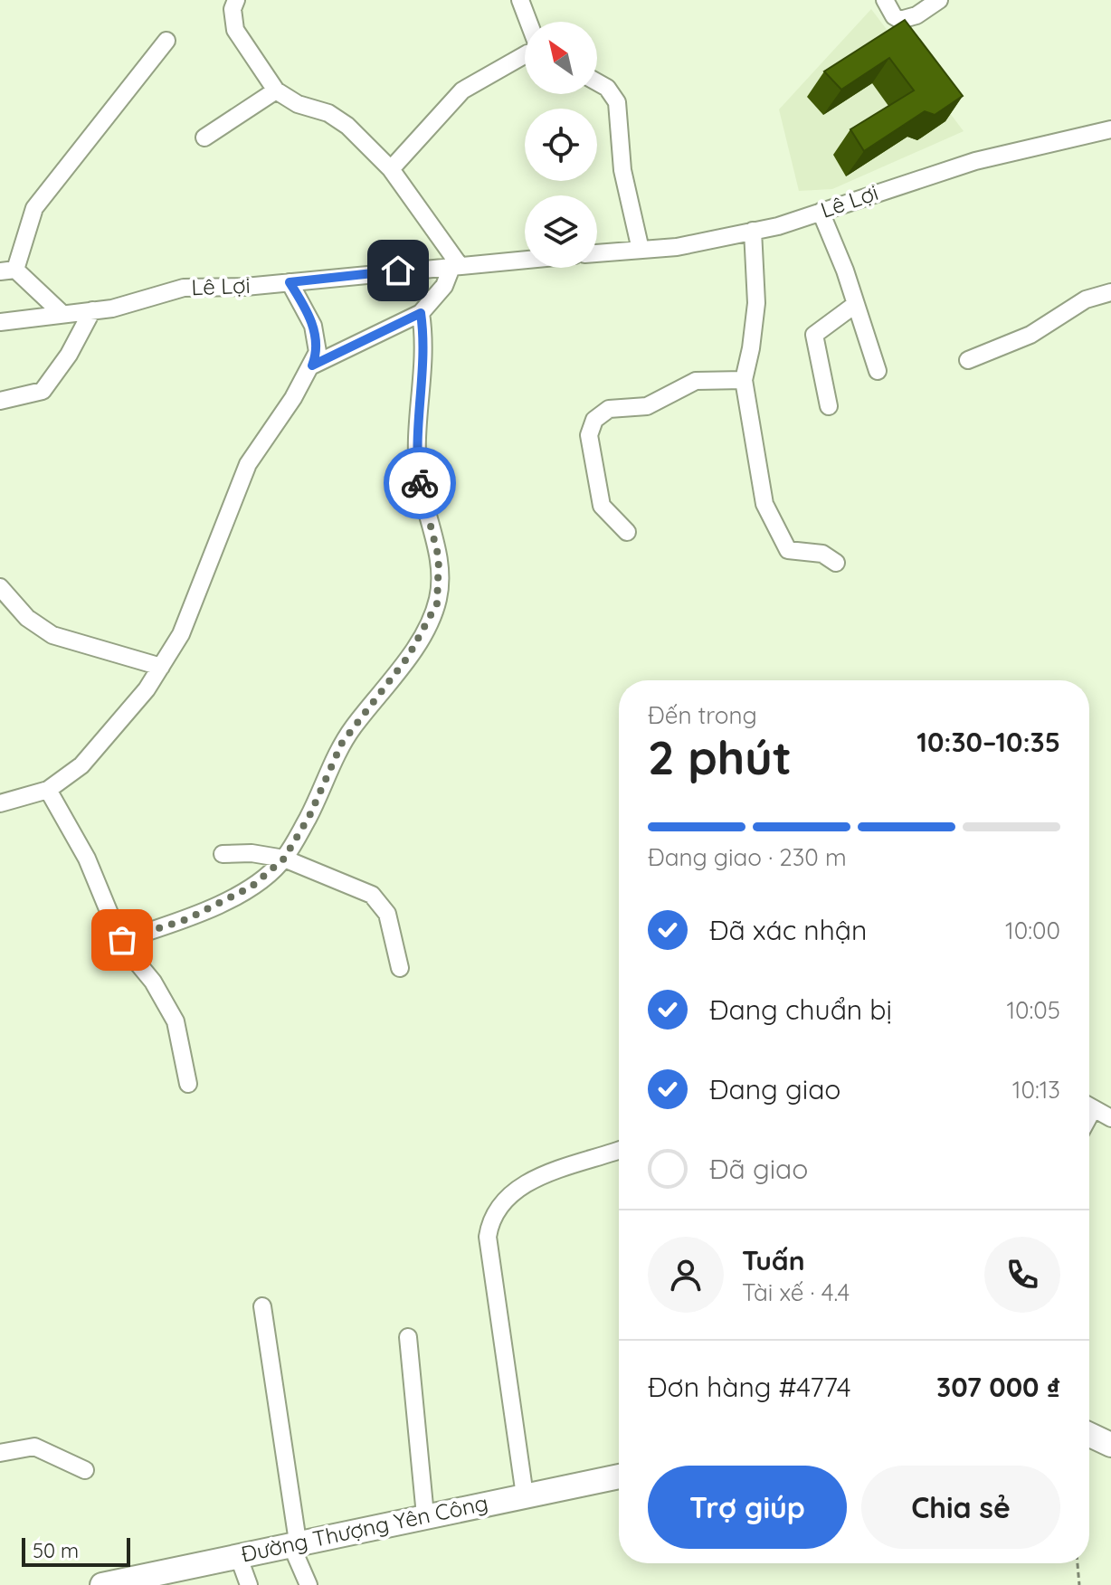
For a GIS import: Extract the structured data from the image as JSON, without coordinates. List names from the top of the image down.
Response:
{
  "streets": {
    "main road": ["Đường Thượng Yên Công"],
    "street": ["Lê Lợi"]
  },
  "scale_bar": "50 m",
  "north": "top left",
  "page": {
    "heading": ["2 phút", "Đến trong", "10:30–10:35"],
    "panel": [
      "Tuấn",
      "Tài xế · 4.4",
      "Đơn hàng #4774",
      "307 000 ₫"
    ],
    "bar": "Đang giao · 230 m",
    "list": [
      ["Đã xác nhận", "10:00"],
      ["Đang chuẩn bị", "10:05"],
      ["Đang giao", "10:13"],
      "Đã giao"
    ],
    "buttons": ["Trợ giúp", "Chia sẻ"],
    "scale": "50 m"
  }
}
